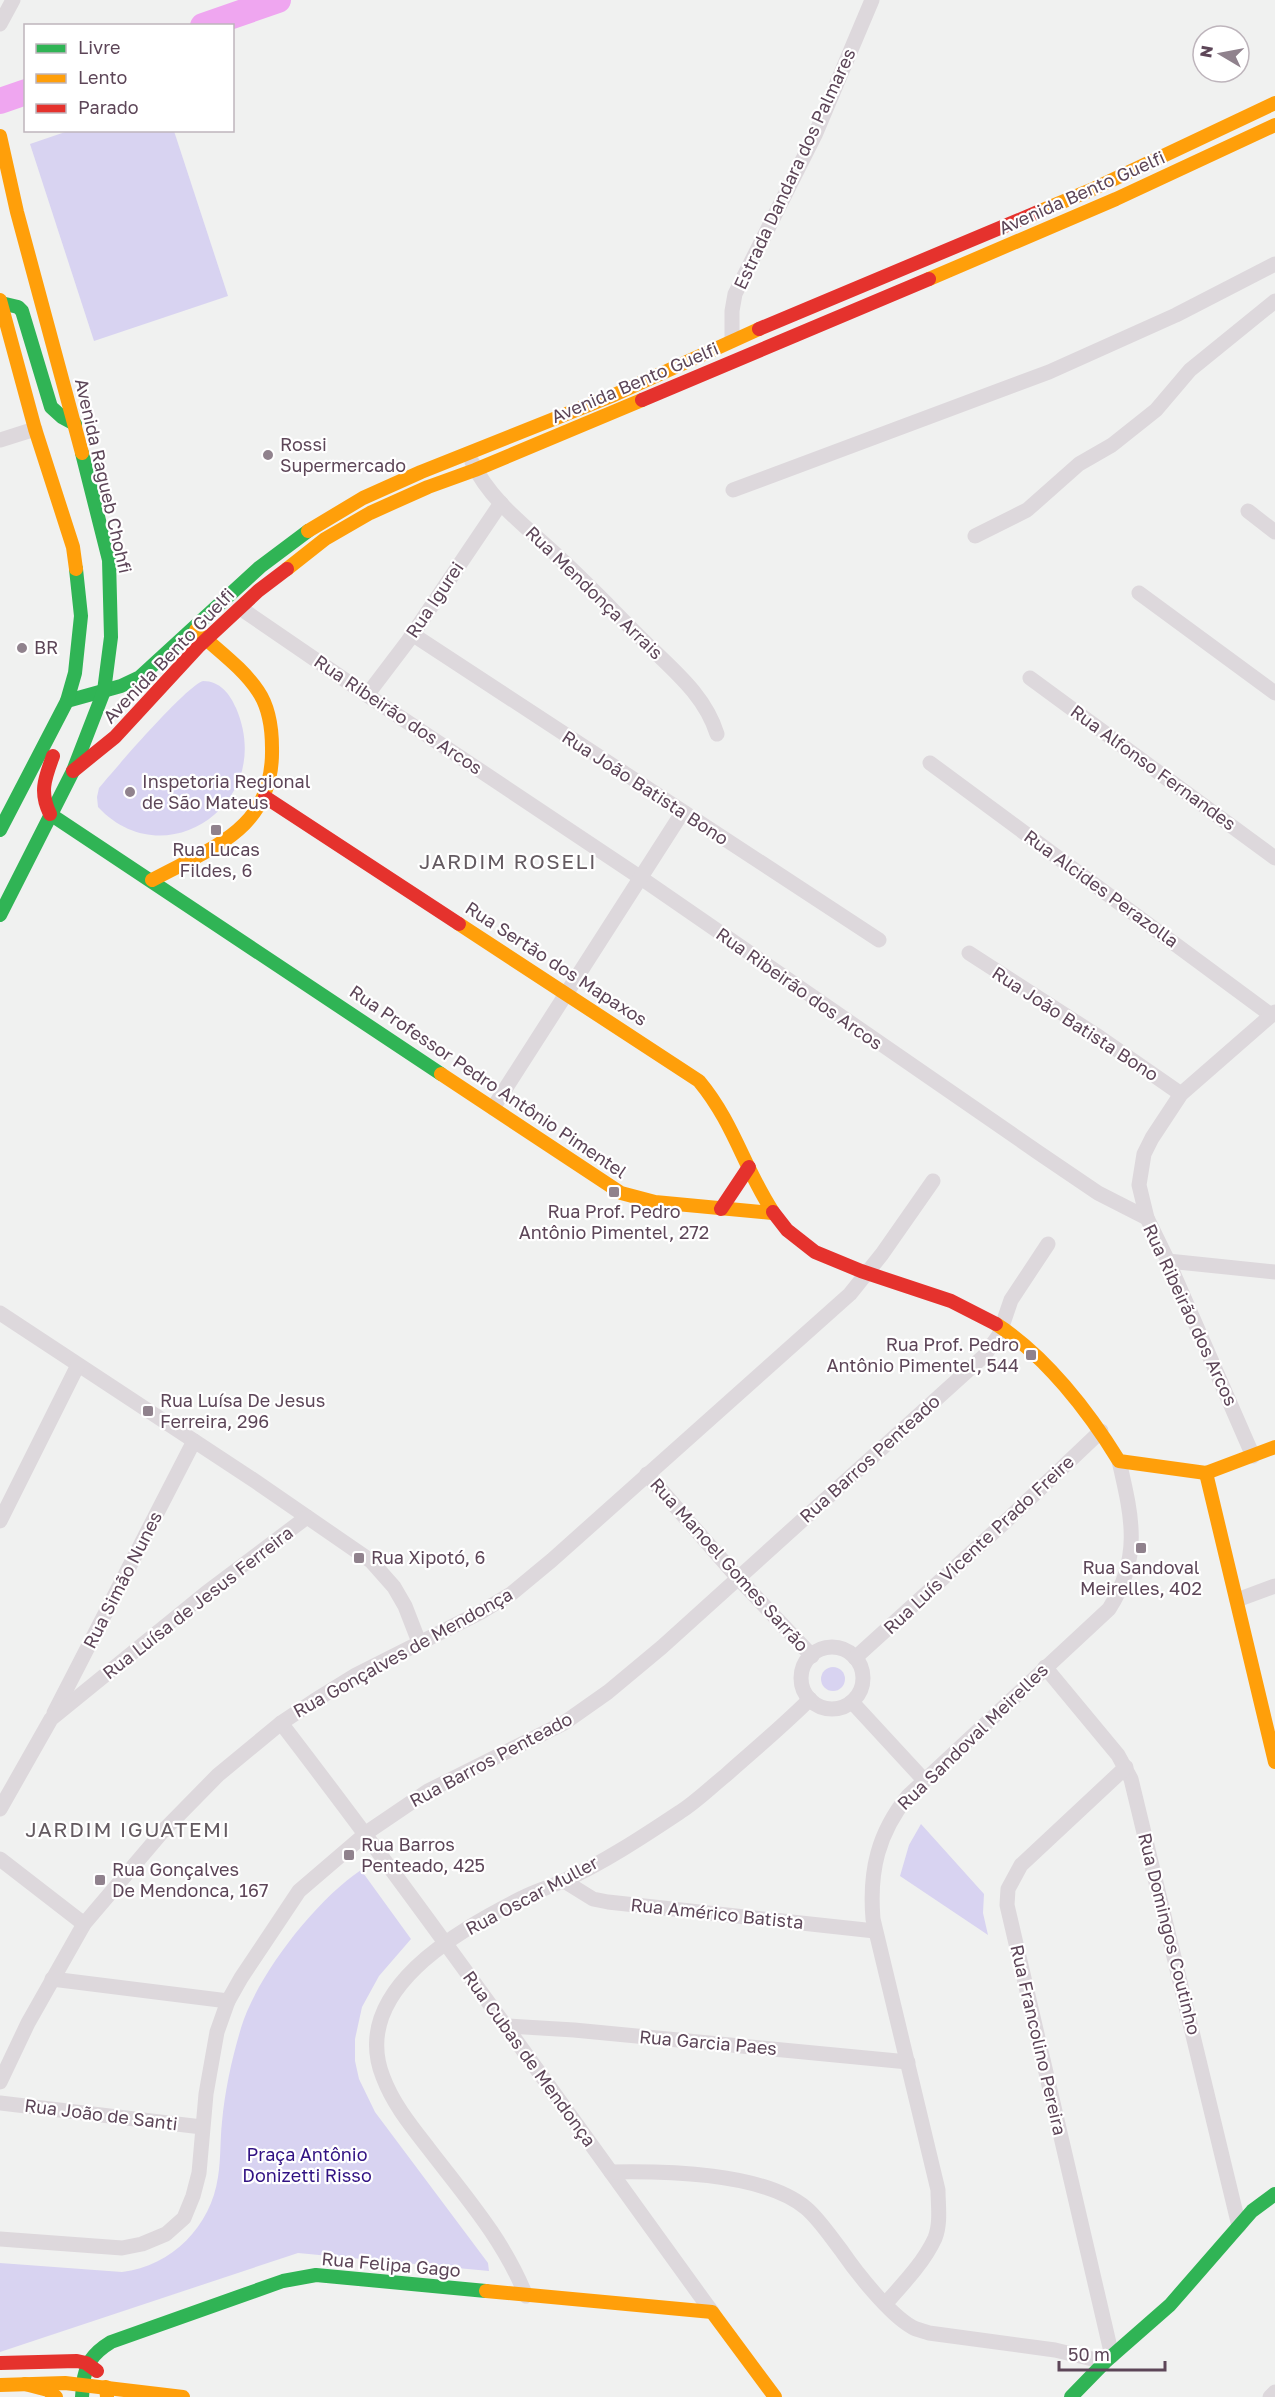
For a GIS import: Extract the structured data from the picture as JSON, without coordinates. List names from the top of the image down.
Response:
{
  "streets": {
    "main road": [
      "Avenida Bento Guelfi",
      "Avenida Ragueb Chohfi",
      "Rua Sertão dos Mapaxos",
      "Rua Professor Pedro Antônio Pimentel",
      "Rua Cubas de Mendonça",
      "Rua Felipa Gago"
    ],
    "street": [
      "Estrada Dandara dos Palmares",
      "Rua Mendonça Arrais",
      "Rua Igurei",
      "Rua Ribeirão dos Arcos",
      "Rua Alfonso Fernandes",
      "Rua João Batista Bono",
      "Rua Alcides Perazolla",
      "Rua Barros Penteado",
      "Rua Luís Vicente Prado Freire",
      "Rua Manoel Gomes Sarrão",
      "Rua Simão Nunes",
      "Rua Luísa de Jesus Ferreira",
      "Rua Gonçalves de Mendonça",
      "Rua Sandoval Meirelles",
      "Rua Oscar Muller",
      "Rua Américo Batista",
      "Rua Domingos Coutinho",
      "Rua Francolino Pereira",
      "Rua Garcia Paes",
      "Rua João de Santi"
    ]
  },
  "crossings": [
    ["Estrada Dandara dos Palmares", "Avenida Bento Guelfi"],
    ["Avenida Bento Guelfi", "Avenida Ragueb Chohfi"],
    ["Avenida Bento Guelfi", "Rua Mendonça Arrais"],
    ["Avenida Bento Guelfi", "Rua Ribeirão dos Arcos"],
    ["Avenida Ragueb Chohfi", "Rua Professor Pedro Antônio Pimentel"],
    ["Rua Mendonça Arrais", "Rua Igurei"],
    ["Rua Igurei", "Rua Ribeirão dos Arcos"],
    ["Rua Igurei", "Rua João Batista Bono"],
    ["Rua Sertão dos Mapaxos", "Rua Professor Pedro Antônio Pimentel"],
    ["Rua Barros Penteado", "Rua Manoel Gomes Sarrão"],
    ["Rua Barros Penteado", "Rua Cubas de Mendonça"],
    ["Rua Barros Penteado", "Rua João de Santi"],
    ["Rua Luís Vicente Prado Freire", "Rua Manoel Gomes Sarrão"],
    ["Rua Luís Vicente Prado Freire", "Rua Oscar Muller"],
    ["Rua Manoel Gomes Sarrão", "Rua Gonçalves de Mendonça"],
    ["Rua Manoel Gomes Sarrão", "Rua Oscar Muller"],
    ["Rua Simão Nunes", "Rua Luísa de Jesus Ferreira"],
    ["Rua Gonçalves de Mendonça", "Rua Cubas de Mendonça"],
    ["Rua Sandoval Meirelles", "Rua Américo Batista"],
    ["Rua Sandoval Meirelles", "Rua Domingos Coutinho"],
    ["Rua Sandoval Meirelles", "Rua Garcia Paes"],
    ["Rua Oscar Muller", "Rua Américo Batista"],
    ["Rua Oscar Muller", "Rua Cubas de Mendonça"],
    ["Rua Oscar Muller", "Rua Felipa Gago"],
    ["Rua Domingos Coutinho", "Rua Francolino Pereira"],
    ["Rua Garcia Paes", "Rua Cubas de Mendonça"],
    ["Rua Cubas de Mendonça", "Rua Felipa Gago"]
  ],
  "districts": ["JARDIM ROSELI", "JARDIM IGUATEMI"],
  "parks": ["Praça Antônio Donizetti Risso"],
  "places": {
    "other": ["Rossi Supermercado", "BR", "Inspetoria Regional de São Mateus"],
    "transit": [
      "Rua Lucas Fildes, 6",
      "Rua Prof. Pedro Antônio Pimentel, 272",
      "Rua Prof. Pedro Antônio Pimentel, 544",
      "Rua Luísa De Jesus Ferreira, 296",
      "Rua Sandoval Meirelles, 402",
      "Rua Xipotó, 6",
      "Rua Barros Penteado, 425",
      "Rua Gonçalves De Mendonca, 167"
    ]
  },
  "legend": ["Livre", "Lento", "Parado"],
  "scale_bar": "50 m",
  "north": "left"
}
